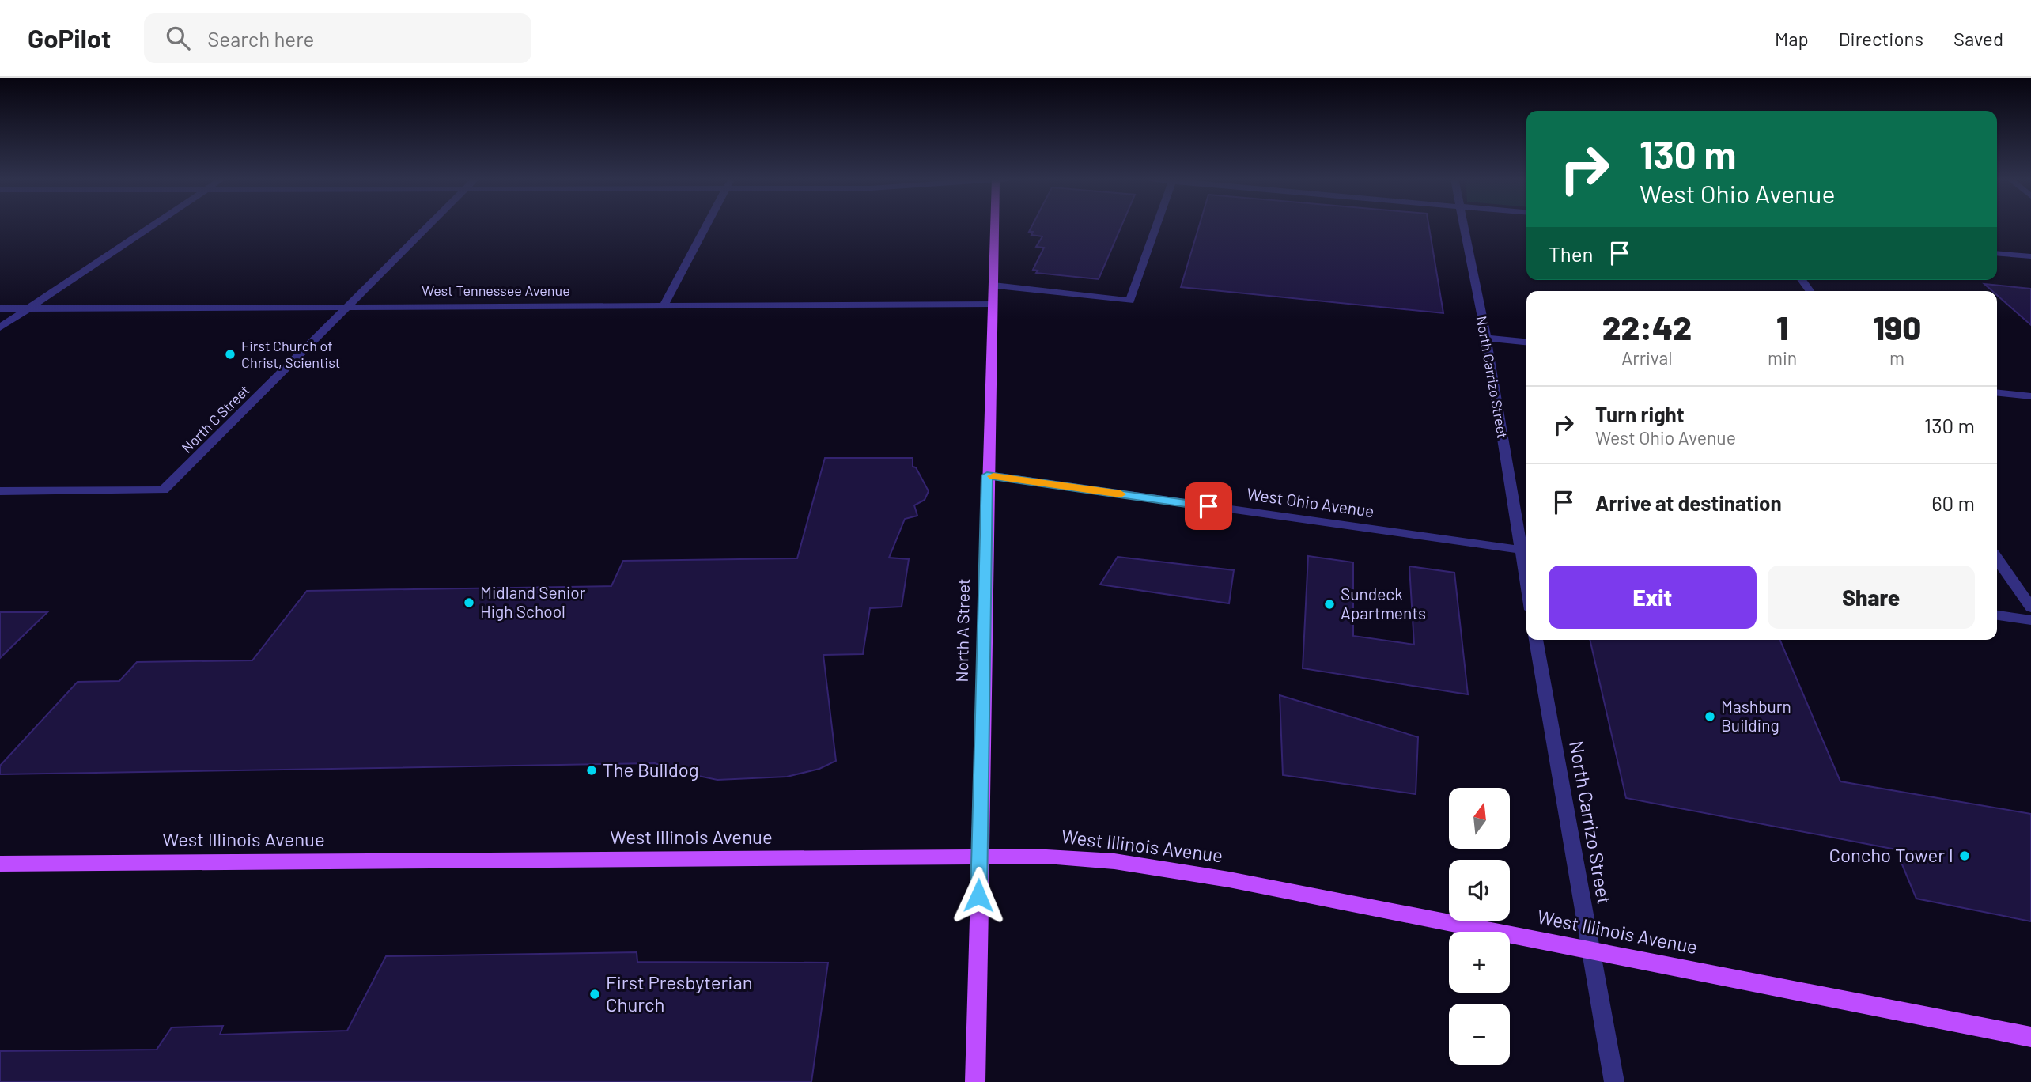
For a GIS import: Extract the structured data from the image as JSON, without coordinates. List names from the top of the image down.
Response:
{
  "streets": {
    "main road": ["North A Street", "West Illinois Avenue"],
    "street": [
      "West Tennessee Avenue",
      "North Carrizo Street",
      "North C Street",
      "West Ohio Avenue"
    ]
  },
  "crossings": [
    ["West Tennessee Avenue", "North C Street"],
    ["West Tennessee Avenue", "North A Street"],
    ["North Carrizo Street", "West Ohio Avenue"],
    ["North Carrizo Street", "West Illinois Avenue"],
    ["West Ohio Avenue", "North A Street"],
    ["North A Street", "West Illinois Avenue"]
  ],
  "places": [
    "First Church of Christ, Scientist",
    "Midland Senior High School",
    "Sundeck Apartments",
    "Mashburn Building",
    "The Bulldog",
    "Concho Tower I",
    "First Presbyterian Church"
  ],
  "north": "top",
  "page": {
    "header": "GoPilot",
    "search": "Search here",
    "nav": ["Map", "Directions", "Saved"],
    "turn": ["130 m", "West Ohio Avenue"],
    "then": "Then",
    "eta": [
      "22:42",
      "Arrival",
      "1",
      "min",
      "190",
      "m"
    ],
    "list": [
      {
        "name": "Turn right",
        "note": "West Ohio Avenue",
        "value": "130 m"
      },
      {
        "name": "Arrive at destination",
        "value": "60 m"
      }
    ],
    "buttons": ["Exit", "Share"],
    "map_buttons": ["+", "−"]
  }
}
